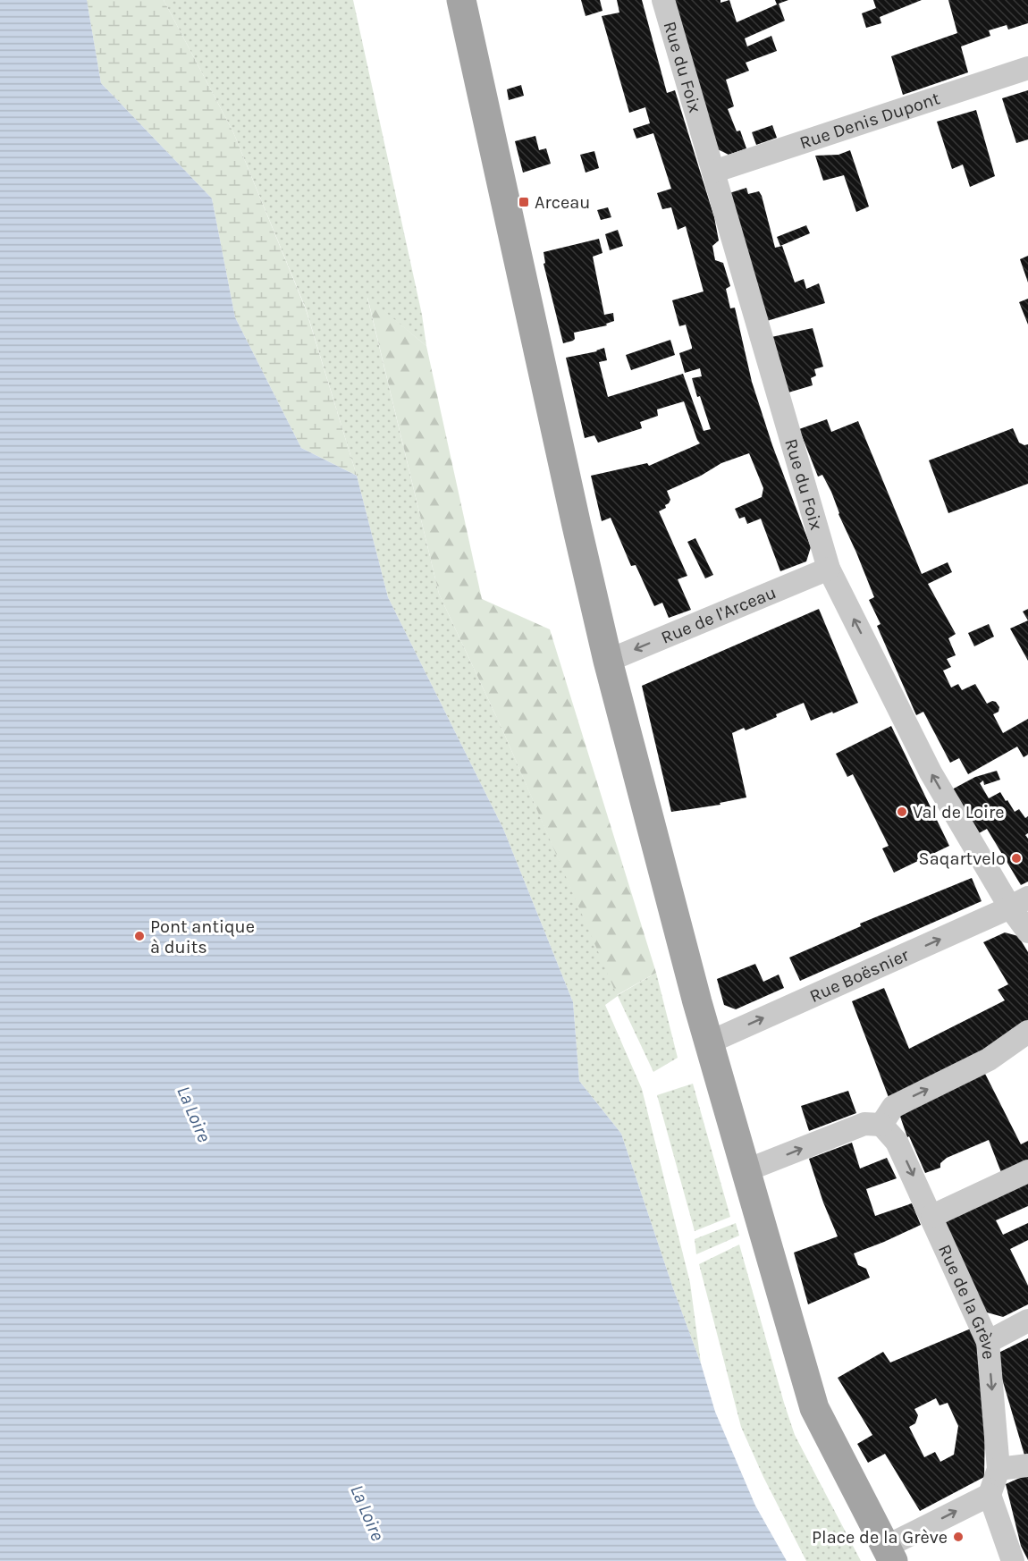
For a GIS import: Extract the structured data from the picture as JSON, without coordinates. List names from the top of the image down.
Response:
{
  "streets": {
    "street": [
      "Rue du Foix",
      "Rue Denis Dupont",
      "Rue de l'Arceau",
      "Rue Boësnier",
      "Rue de la Grève"
    ]
  },
  "crossings": [
    ["Rue du Foix", "Rue Denis Dupont"],
    ["Rue du Foix", "Rue de l'Arceau"],
    ["Rue du Foix", "Rue Boësnier"]
  ],
  "one_way": ["Rue du Foix", "Rue de l'Arceau", "Rue de la Grève"],
  "water": ["La Loire"],
  "places": {
    "transit": ["Arceau"],
    "other": [
      "Val de Loire",
      "Saqartvelo",
      "Pont antique à duits",
      "Place de la Grève"
    ]
  }
}
